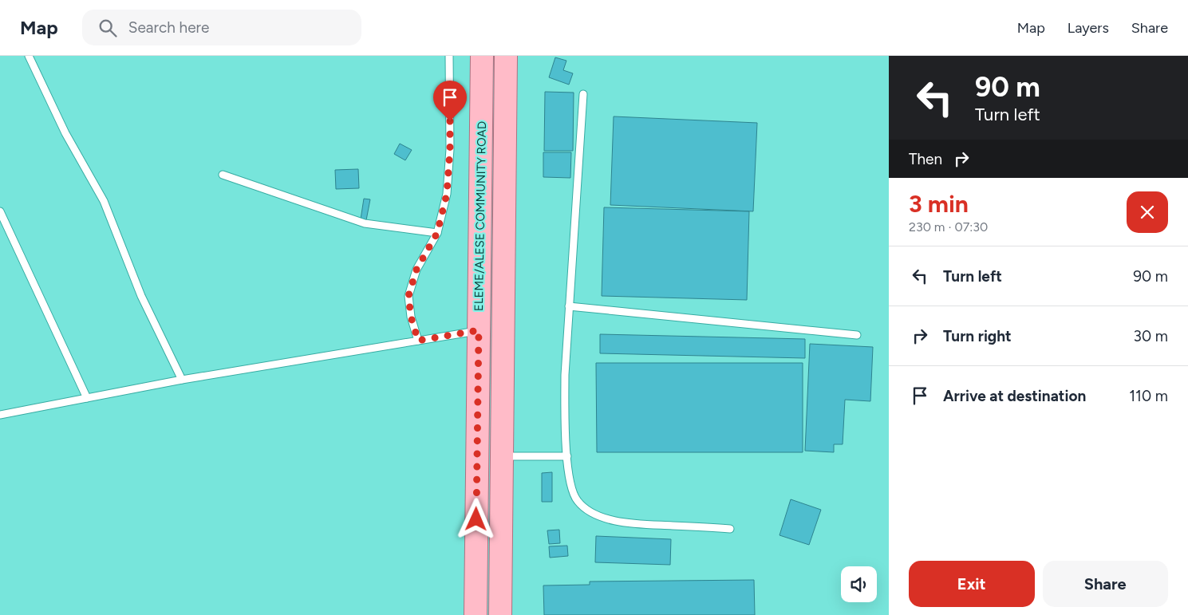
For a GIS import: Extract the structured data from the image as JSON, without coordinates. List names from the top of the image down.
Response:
{
  "streets": {
    "main road": ["ELEME/ALESE COMMUNITY ROAD"]
  },
  "page": {
    "header": "Map",
    "search": "Search here",
    "nav": ["Map", "Layers", "Share"],
    "turn": ["90 m", "Turn left"],
    "then": "Then",
    "heading": ["3 min", "230 m · 07:30"],
    "list": [
      {
        "name": "Turn left",
        "value": "90 m"
      },
      {
        "name": "Turn right",
        "value": "30 m"
      },
      {
        "name": "Arrive at destination",
        "value": "110 m"
      }
    ],
    "buttons": ["Exit", "Share"]
  }
}
